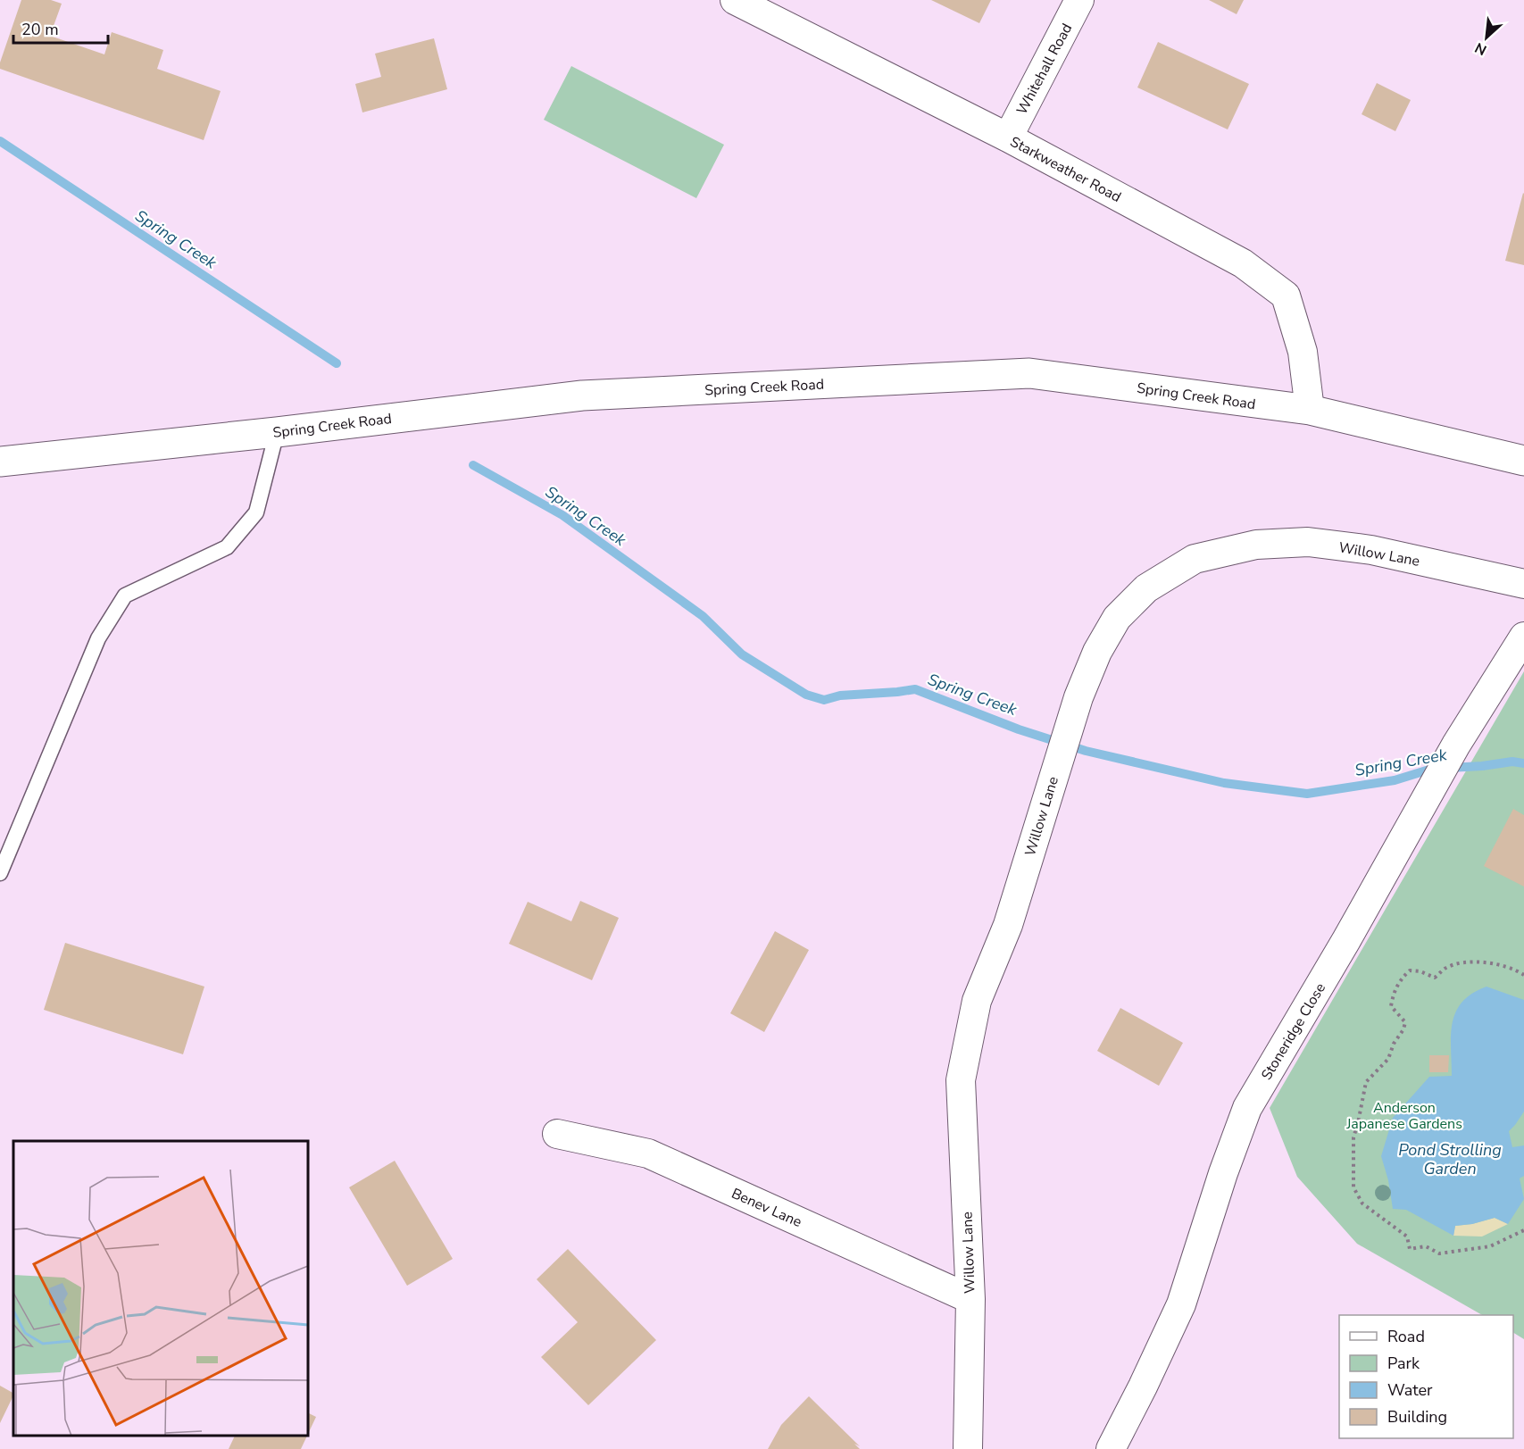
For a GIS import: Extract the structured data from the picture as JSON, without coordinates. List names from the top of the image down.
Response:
{
  "streets": {
    "main road": ["Spring Creek Road"],
    "street": [
      "Whitehall Road",
      "Starkweather Road",
      "Willow Lane",
      "Stoneridge Close",
      "Benev Lane"
    ]
  },
  "crossings": [
    ["Whitehall Road", "Starkweather Road"],
    ["Starkweather Road", "Spring Creek Road"],
    ["Willow Lane", "Benev Lane"]
  ],
  "water": ["Spring Creek", "Pond Strolling Garden"],
  "parks": ["Anderson Japanese Gardens"],
  "legend": [
    "Road",
    "Park",
    "Water",
    "Building"
  ],
  "scale_bar": "20 m",
  "north": "bottom left"
}
